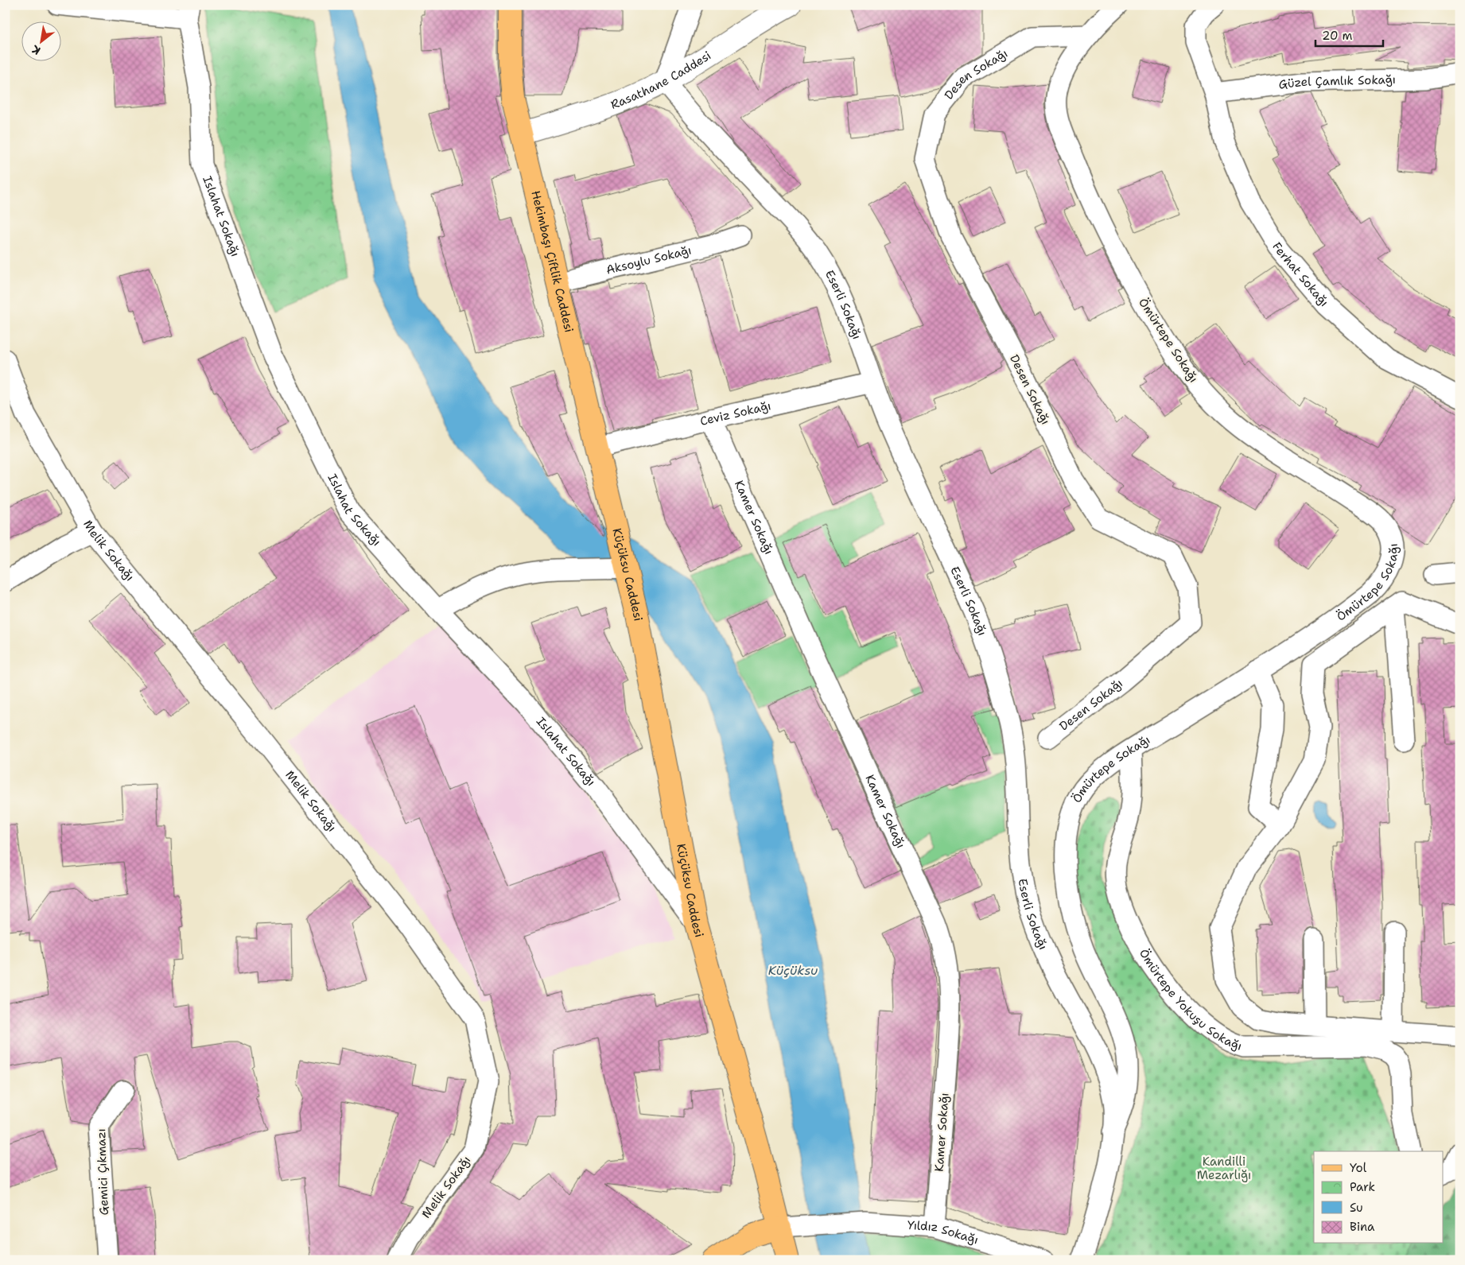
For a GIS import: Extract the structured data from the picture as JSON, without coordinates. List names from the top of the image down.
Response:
{
  "streets": {
    "main road": ["Hekimbaşı Çiftlik Caddesi", "Küçüksu Caddesi"],
    "street": [
      "Desen Sokağı",
      "Rasathane Caddesi",
      "Güzel Çamlık Sokağı",
      "Islahat Sokağı",
      "Aksoylu Sokağı",
      "Ferhat Sokağı",
      "Eserli Sokağı",
      "Ömürtepe Sokağı",
      "Ceviz Sokağı",
      "Kamer Sokağı",
      "Melik Sokağı",
      "Ömürtepe Yokuşu Sokağı",
      "Gemici Çıkmazı",
      "Yıldız Sokağı"
    ]
  },
  "crossings": [
    ["Desen Sokağı", "Ömürtepe Sokağı"],
    ["Rasathane Caddesi", "Hekimbaşı Çiftlik Caddesi"],
    ["Rasathane Caddesi", "Eserli Sokağı"],
    ["Güzel Çamlık Sokağı", "Ferhat Sokağı"],
    ["Islahat Sokağı", "Küçüksu Caddesi"],
    ["Aksoylu Sokağı", "Hekimbaşı Çiftlik Caddesi"],
    ["Hekimbaşı Çiftlik Caddesi", "Ceviz Sokağı"],
    ["Hekimbaşı Çiftlik Caddesi", "Küçüksu Caddesi"],
    ["Eserli Sokağı", "Ömürtepe Sokağı"],
    ["Eserli Sokağı", "Ceviz Sokağı"],
    ["Ömürtepe Sokağı", "Ömürtepe Yokuşu Sokağı"],
    ["Ceviz Sokağı", "Kamer Sokağı"],
    ["Kamer Sokağı", "Yıldız Sokağı"],
    ["Küçüksu Caddesi", "Yıldız Sokağı"]
  ],
  "water": ["Küçüksu"],
  "parks": ["Kandilli Mezarlığı"],
  "legend": [
    "Yol",
    "Park",
    "Su",
    "Bina"
  ],
  "scale_bar": "20 m",
  "north": "bottom left"
}
